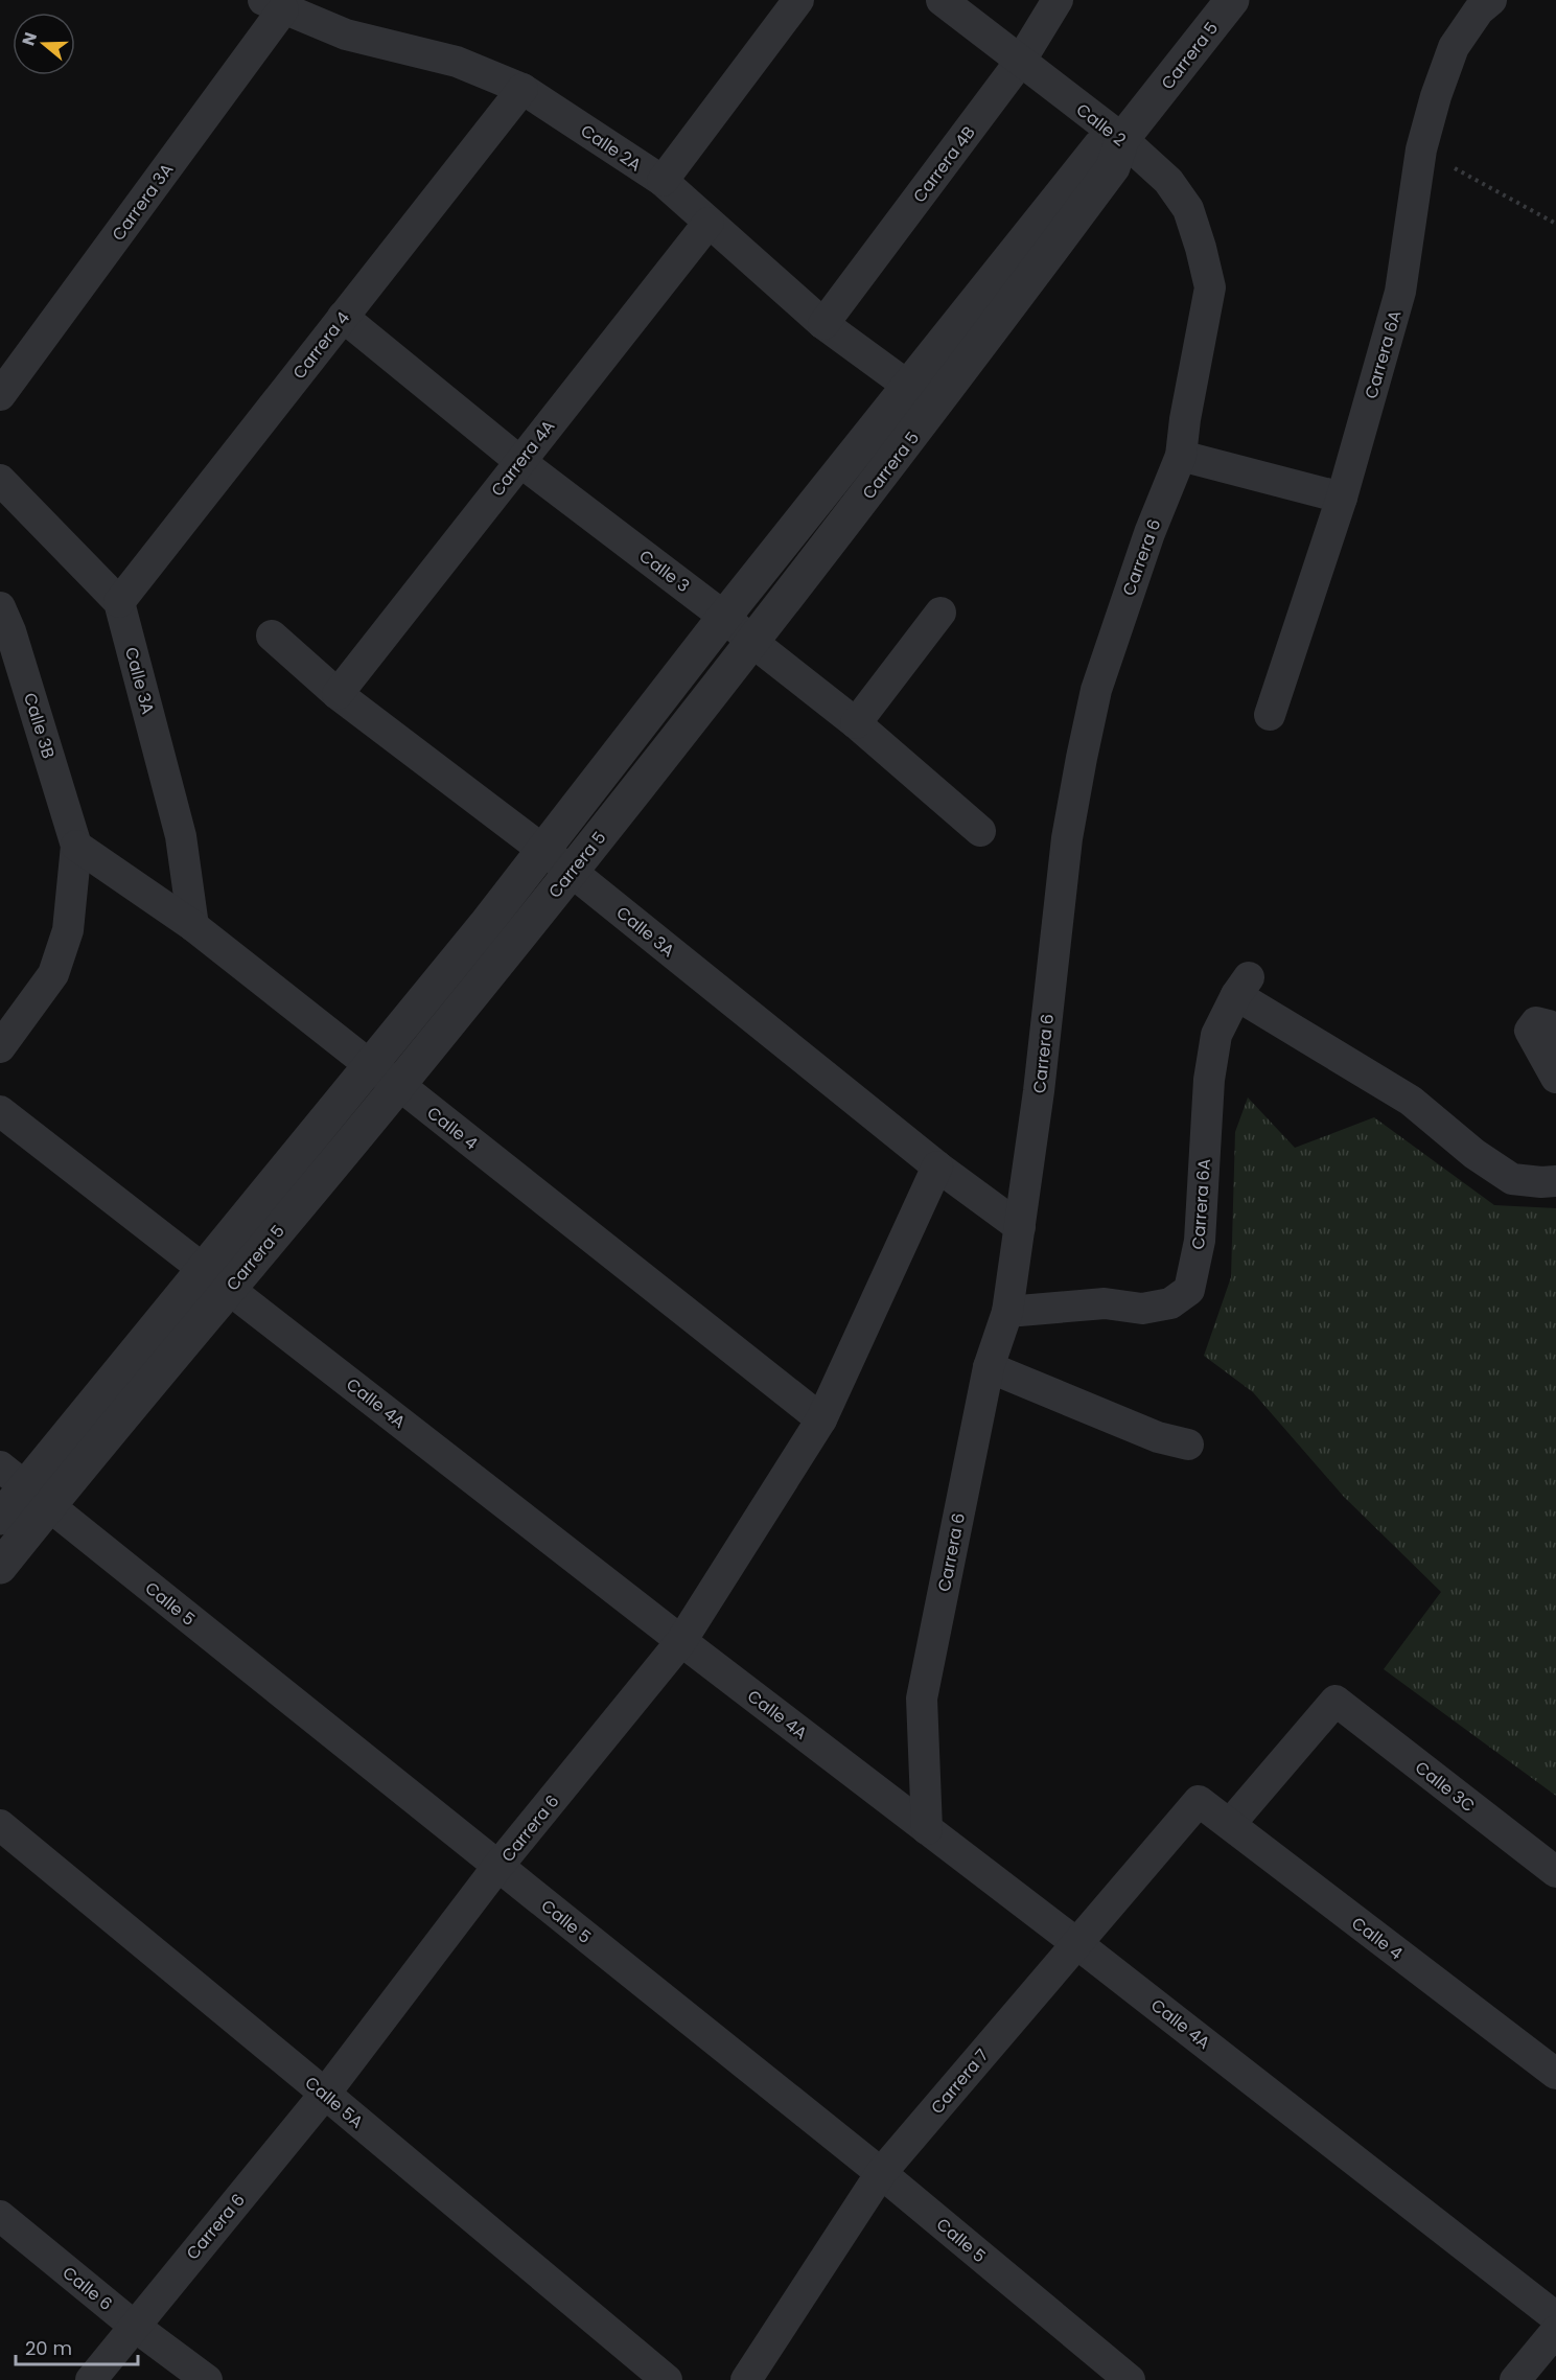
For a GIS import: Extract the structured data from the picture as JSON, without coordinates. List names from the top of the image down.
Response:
{
  "streets": {
    "street": [
      "Carrera 5",
      "Calle 2",
      "Calle 2A",
      "Carrera 4B",
      "Carrera 3A",
      "Carrera 4",
      "Carrera 6A",
      "Carrera 4A",
      "Carrera 6",
      "Calle 3",
      "Calle 3A",
      "Calle 3B",
      "Calle 4",
      "Calle 4A",
      "Calle 5",
      "Calle 3C",
      "Carrera 7",
      "Calle 5A",
      "Calle 6"
    ]
  },
  "crossings": [
    ["Carrera 5", "Calle 2"],
    ["Carrera 5", "Calle 2A"],
    ["Carrera 5", "Calle 3"],
    ["Carrera 5", "Calle 3A"],
    ["Carrera 5", "Calle 4"],
    ["Carrera 5", "Calle 4A"],
    ["Carrera 5", "Calle 5"],
    ["Calle 2", "Carrera 4B"],
    ["Calle 2", "Carrera 6"],
    ["Calle 2A", "Carrera 4B"],
    ["Calle 2A", "Carrera 3A"],
    ["Calle 2A", "Carrera 4"],
    ["Calle 2A", "Carrera 4A"],
    ["Carrera 4", "Calle 3"],
    ["Carrera 4", "Calle 3A"],
    ["Carrera 6A", "Carrera 6"],
    ["Carrera 4A", "Calle 3"],
    ["Carrera 4A", "Calle 3A"],
    ["Carrera 6", "Calle 3A"],
    ["Carrera 6", "Calle 4"],
    ["Carrera 6", "Calle 4A"],
    ["Carrera 6", "Calle 5"],
    ["Carrera 6", "Calle 5A"],
    ["Carrera 6", "Calle 6"],
    ["Calle 3A", "Calle 4"],
    ["Calle 3B", "Calle 4"],
    ["Calle 4", "Calle 3C"],
    ["Calle 4", "Carrera 7"],
    ["Calle 4A", "Carrera 7"],
    ["Calle 5", "Carrera 7"]
  ],
  "scale_bar": "20 m",
  "north": "left"
}
